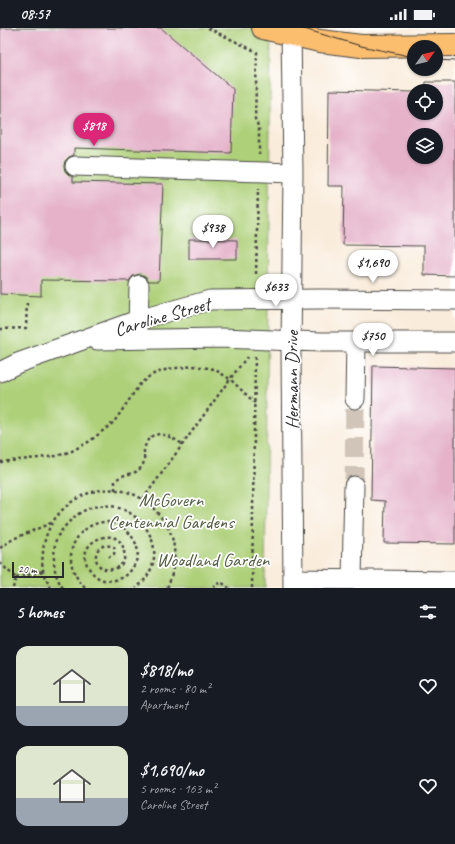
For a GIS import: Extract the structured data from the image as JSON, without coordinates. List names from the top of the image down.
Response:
{
  "streets": {
    "street": ["Caroline Street", "Hermann Drive"]
  },
  "crossings": [
    ["Caroline Street", "Hermann Drive"]
  ],
  "parks": ["McGovern Centennial Gardens", "Woodland Garden"],
  "scale_bar": "20 m",
  "north": "top right",
  "page": {
    "status": "08:57",
    "price": [
      "$818",
      "$938",
      "$1,690",
      "$633",
      "$750"
    ],
    "scale": "20 m",
    "heading": "5 homes",
    "list": [
      {
        "name": "$818/mo",
        "note": "2 rooms · 80 m² · Apartment"
      },
      {
        "name": "$1,690/mo",
        "note": "5 rooms · 163 m² · Caroline Street"
      }
    ]
  }
}
